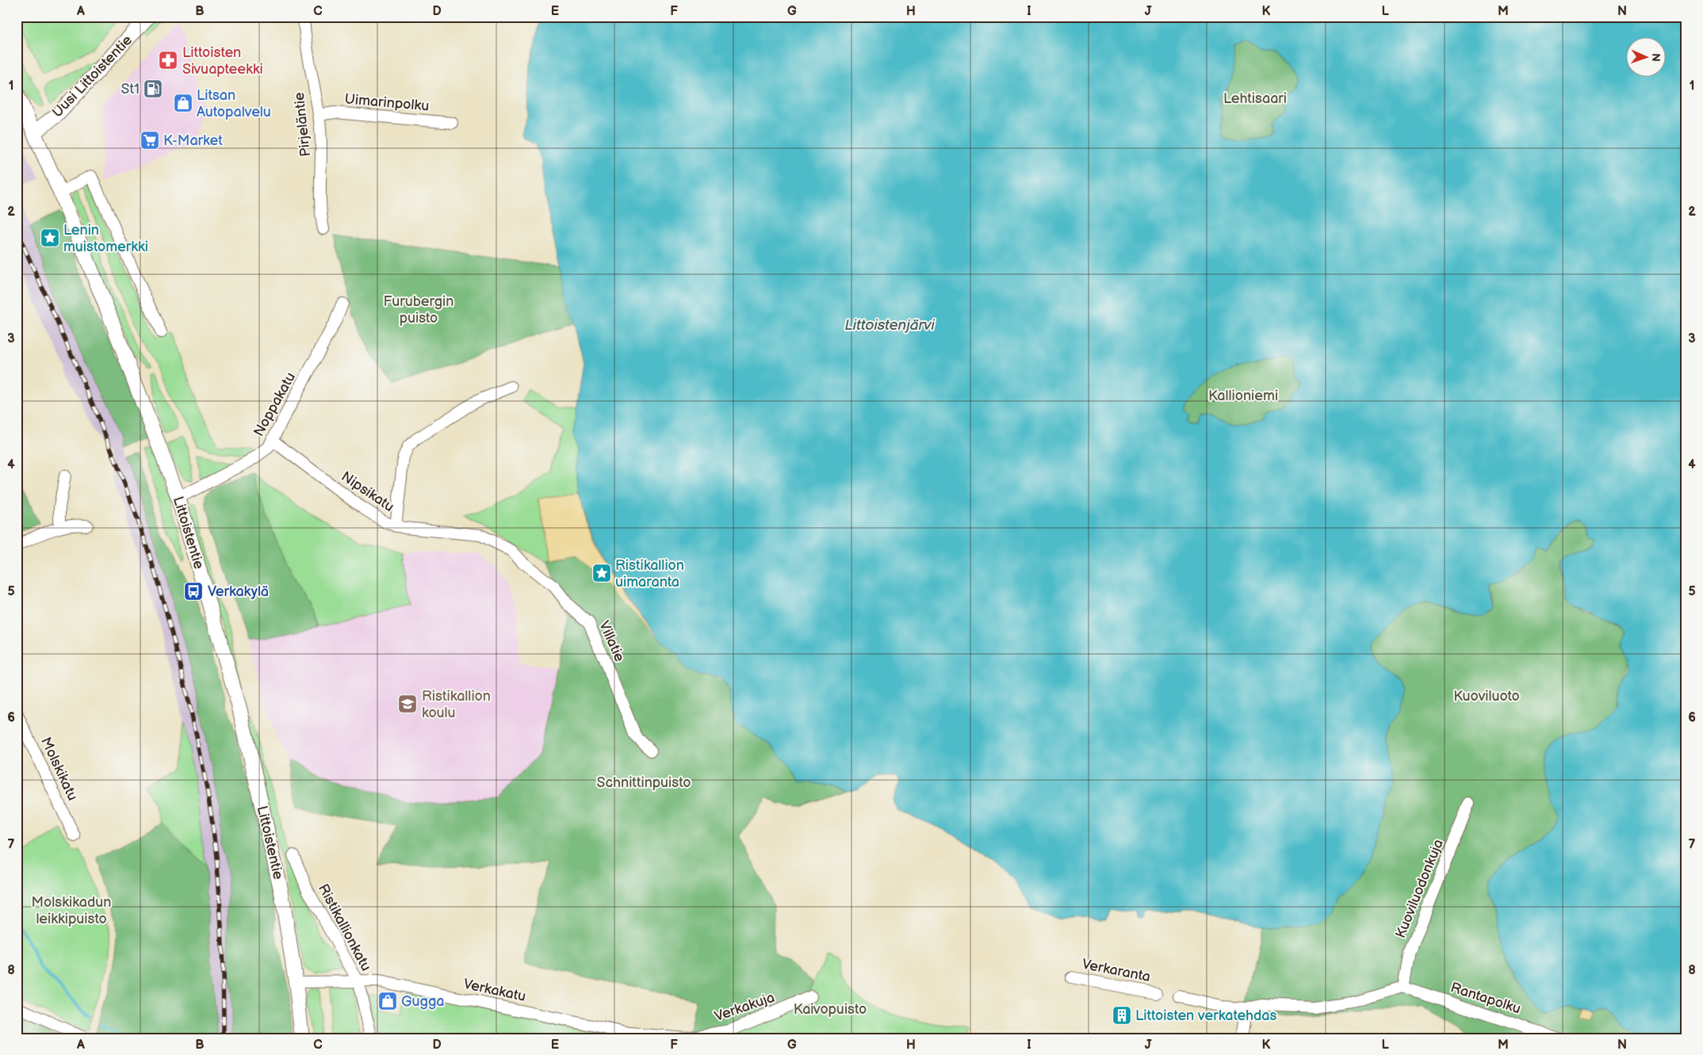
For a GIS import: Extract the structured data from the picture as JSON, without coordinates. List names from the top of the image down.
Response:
{
  "streets": {
    "street": [
      "Uusi Littoistentie",
      "Uimarinpolku",
      "Pirjeläntie",
      "Noppakatu",
      "Nipsikatu",
      "Littoistentie",
      "Villatie",
      "Molskikatu",
      "Kuoviluodonkuja",
      "Ristikallionkatu",
      "Verkaranta",
      "Verkakatu",
      "Rantapolku",
      "Verkakuja"
    ]
  },
  "crossings": [
    ["Uusi Littoistentie", "Littoistentie"],
    ["Uimarinpolku", "Pirjeläntie"],
    ["Noppakatu", "Nipsikatu"],
    ["Noppakatu", "Littoistentie"],
    ["Nipsikatu", "Villatie"],
    ["Littoistentie", "Verkakatu"],
    ["Kuoviluodonkuja", "Rantapolku"],
    ["Ristikallionkatu", "Verkakatu"],
    ["Verkakatu", "Verkakuja"]
  ],
  "water": ["Littoistenjärvi"],
  "parks": [
    "Lehtisaari",
    "Furubergin puisto",
    "Kallioniemi",
    "Kuoviluoto",
    "Schnittinpuisto",
    "Molskikadun leikkipuisto",
    "Kaivopuisto"
  ],
  "places": {
    "pharmacy": ["Littoisten Sivuapteekki"],
    "fuel station": ["St1"],
    "shop": ["Litsan Autopalvelu", "Gugga"],
    "supermarket": ["K-Market"],
    "place": ["Lenin muistomerkki", "Ristikallion uimaranta"],
    "bus stop": ["Verkakylä"],
    "school or university": ["Ristikallion koulu"],
    "building": ["Littoisten verkatehdas"]
  },
  "north": "right",
  "grid": {
    "columns": [
      "A",
      "B",
      "C",
      "D",
      "E",
      "F",
      "G",
      "H",
      "I",
      "J",
      "K",
      "L",
      "M",
      "N"
    ],
    "rows": [
      "1",
      "2",
      "3",
      "4",
      "5",
      "6",
      "7",
      "8"
    ]
  }
}
